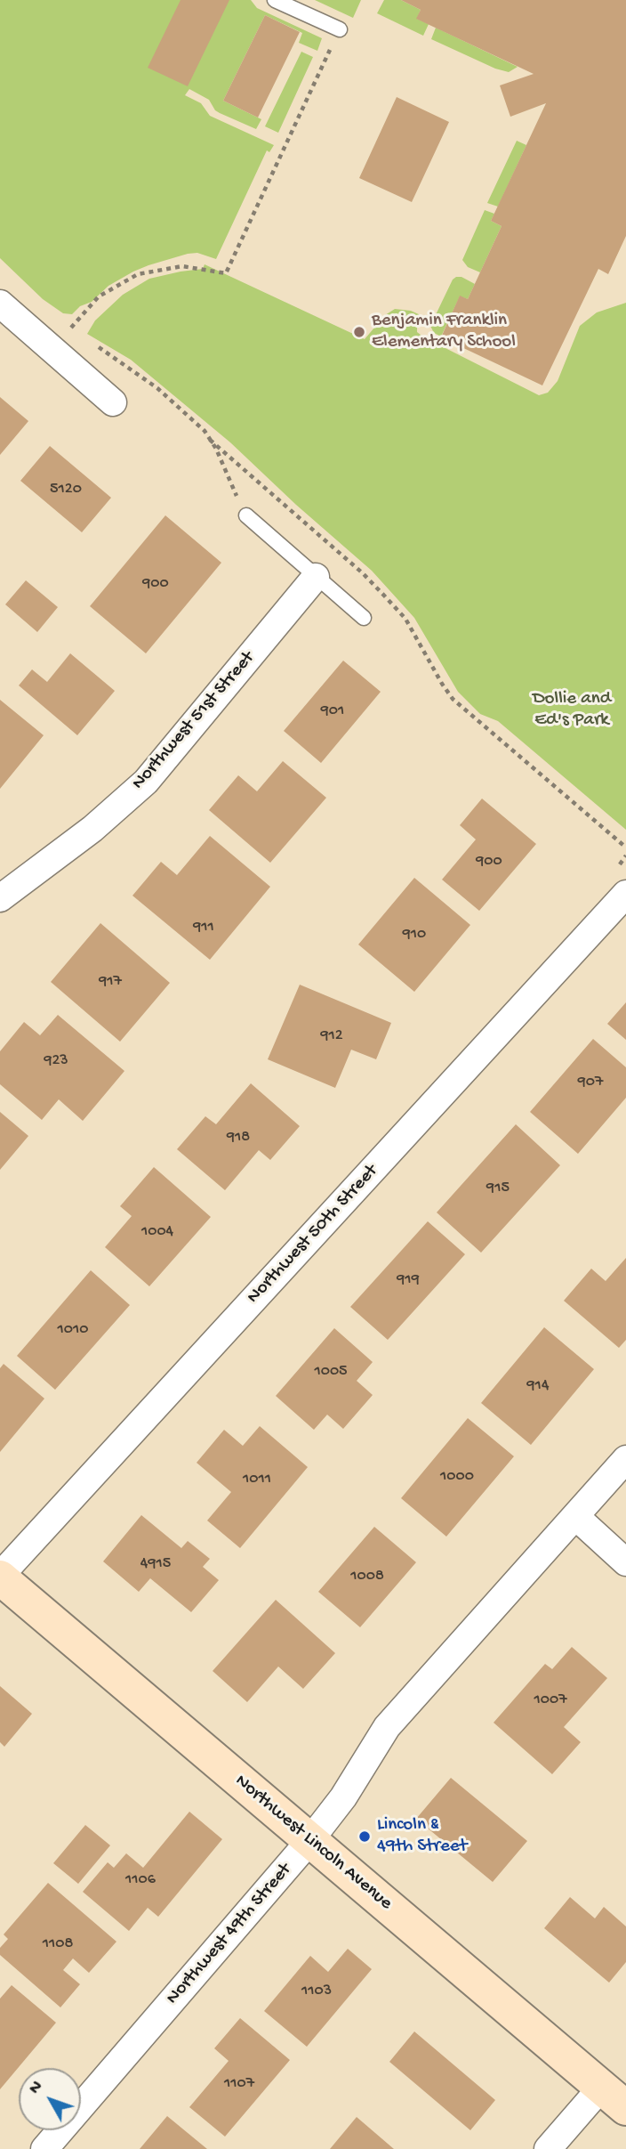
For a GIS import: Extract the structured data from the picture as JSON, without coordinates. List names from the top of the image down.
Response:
{
  "streets": {
    "street": [
      "Northwest 51st Street",
      "Northwest 50th Street",
      "Northwest Lincoln Avenue",
      "Northwest 49th Street"
    ]
  },
  "crossings": [
    ["Northwest 50th Street", "Northwest Lincoln Avenue"],
    ["Northwest Lincoln Avenue", "Northwest 49th Street"]
  ],
  "parks": ["Dollie and Ed's Park"],
  "places": ["Benjamin Franklin Elementary School", "Lincoln & 49th Street"],
  "house_numbers": [
    "5120",
    "900",
    "901",
    "900",
    "911",
    "910",
    "917",
    "912",
    "923",
    "907",
    "918",
    "915",
    "1004",
    "919",
    "1010",
    "1005",
    "914",
    "1000",
    "1011",
    "4915",
    "1008",
    "1007",
    "1106",
    "1108",
    "1103",
    "1107"
  ],
  "north": "top left"
}
